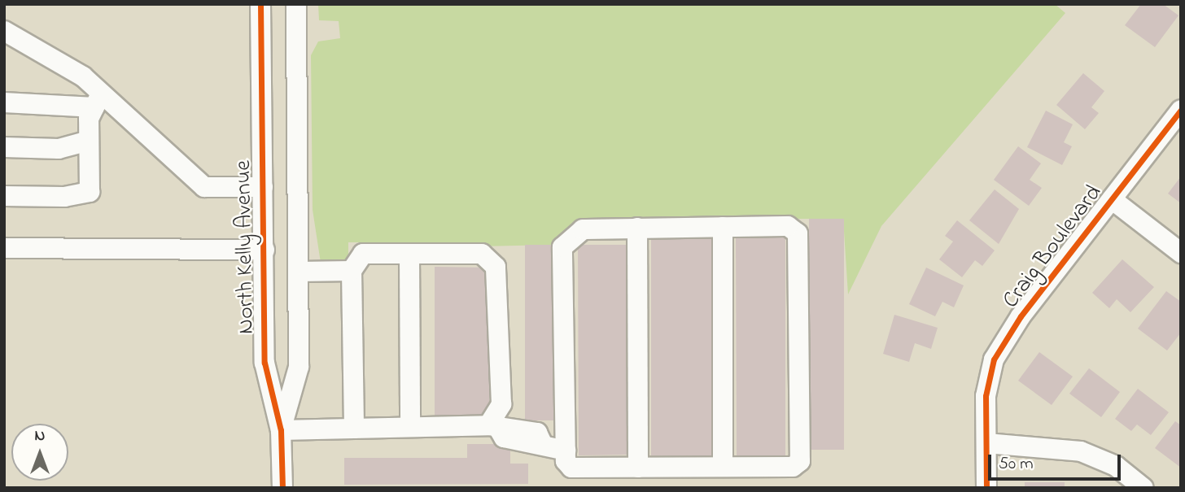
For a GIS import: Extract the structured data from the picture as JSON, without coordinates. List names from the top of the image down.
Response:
{
  "streets": {
    "street": ["North Kelly Avenue", "Craig Boulevard"]
  },
  "scale_bar": "50 m",
  "north": "top"
}
